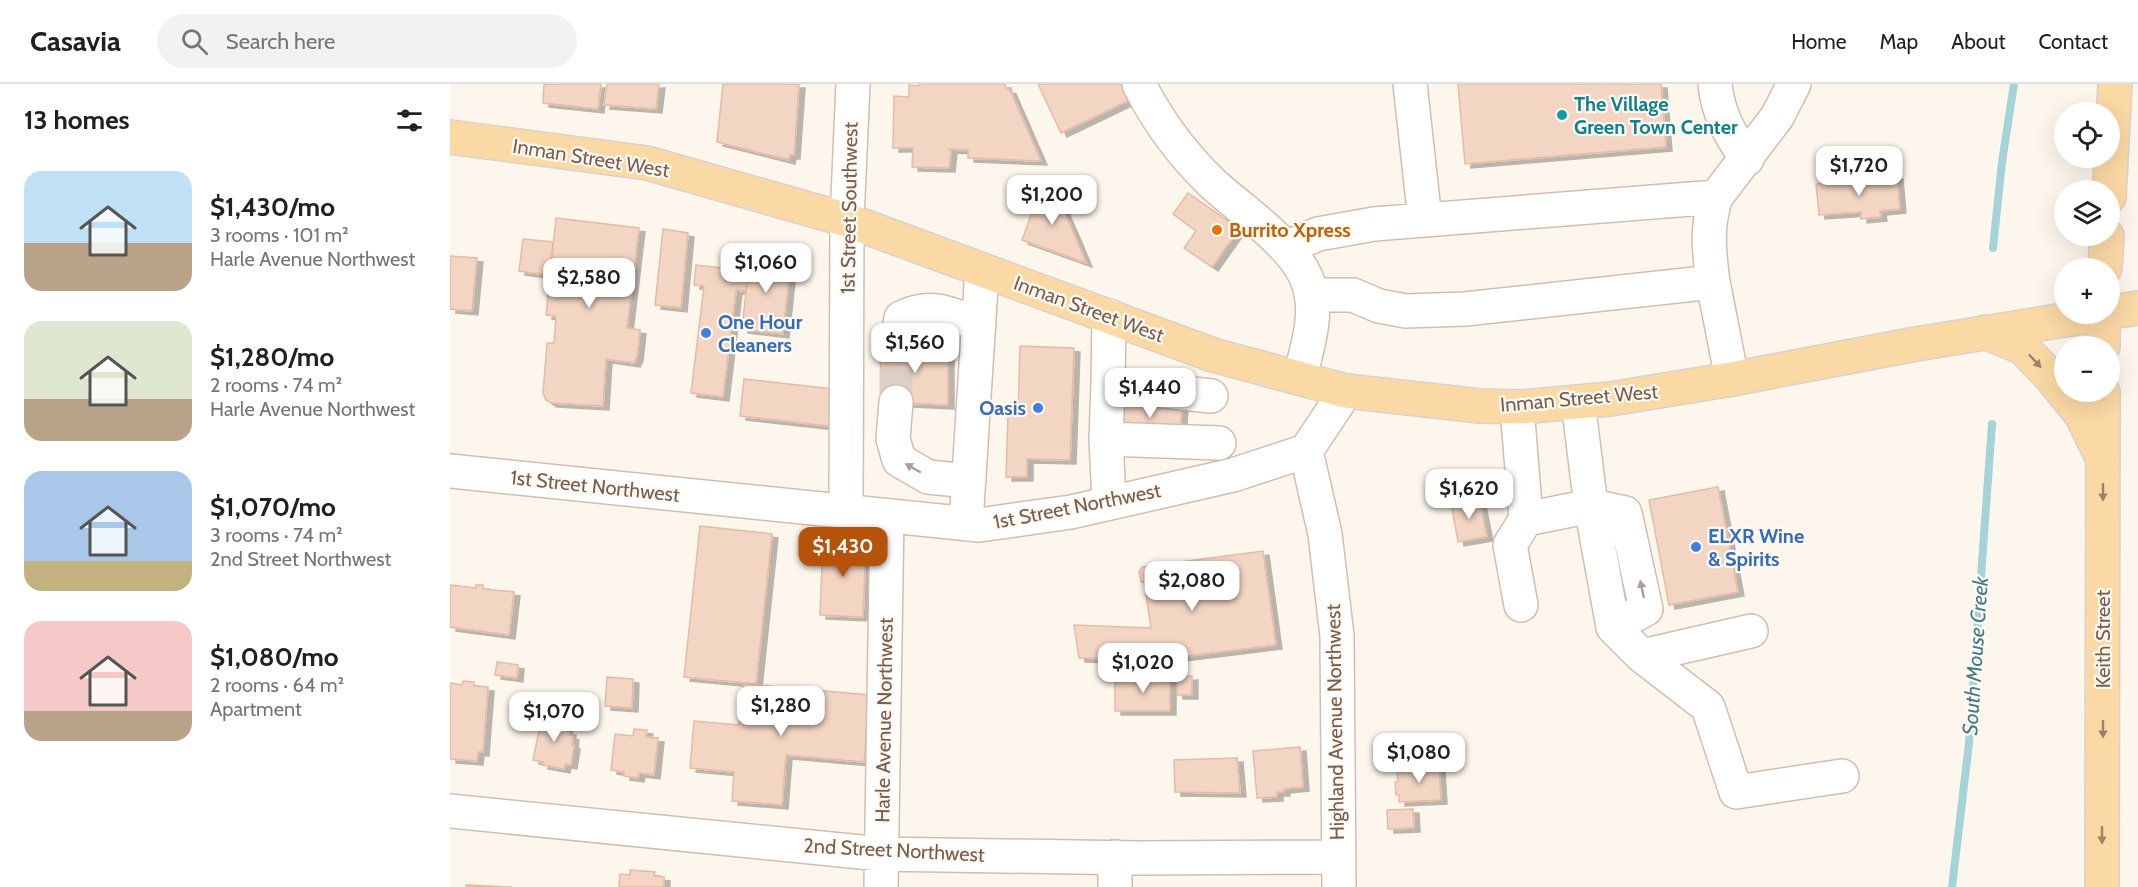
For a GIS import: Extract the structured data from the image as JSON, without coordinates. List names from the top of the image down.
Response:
{
  "streets": {
    "main road": ["Inman Street West", "Keith Street"],
    "street": [
      "1st Street Southwest",
      "1st Street Northwest",
      "Harle Avenue Northwest",
      "Highland Avenue Northwest",
      "2nd Street Northwest"
    ]
  },
  "crossings": [
    ["Inman Street West", "1st Street Southwest"],
    ["1st Street Southwest", "1st Street Northwest"],
    ["1st Street Northwest", "Harle Avenue Northwest"],
    ["1st Street Northwest", "Highland Avenue Northwest"],
    ["Harle Avenue Northwest", "2nd Street Northwest"],
    ["Highland Avenue Northwest", "2nd Street Northwest"]
  ],
  "one_way": ["Keith Street"],
  "water": ["South Mouse Creek"],
  "places": [
    "The Village Green Town Center",
    "Burrito Xpress",
    "One Hour Cleaners",
    "Oasis",
    "ELXR Wine & Spirits"
  ],
  "page": {
    "header": "Casavia",
    "search": "Search here",
    "nav": [
      "Home",
      "Map",
      "About",
      "Contact"
    ],
    "heading": "13 homes",
    "map_buttons": ["+", "−"],
    "price": [
      "$1,720",
      "$1,200",
      "$1,060",
      "$2,580",
      "$1,560",
      "$1,440",
      "$1,620",
      "$1,430",
      "$2,080",
      "$1,020",
      "$1,280",
      "$1,070",
      "$1,080"
    ],
    "list": [
      {
        "name": "$1,430/mo",
        "note": "3 rooms · 101 m² · Harle Avenue Northwest"
      },
      {
        "name": "$1,280/mo",
        "note": "2 rooms · 74 m² · Harle Avenue Northwest"
      },
      {
        "name": "$1,070/mo",
        "note": "3 rooms · 74 m² · 2nd Street Northwest"
      },
      {
        "name": "$1,080/mo",
        "note": "2 rooms · 64 m² · Apartment"
      }
    ]
  }
}
